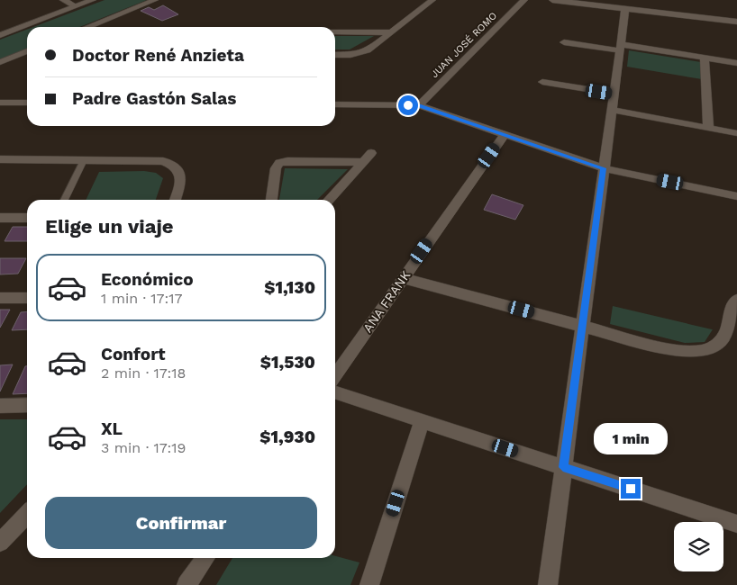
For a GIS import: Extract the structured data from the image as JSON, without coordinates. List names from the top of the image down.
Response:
{
  "streets": {
    "street": ["JUAN JOSÉ ROMO", "ANA FRANK"]
  },
  "page": {
    "banner": ["Doctor René Anzieta", "Padre Gastón Salas"],
    "heading": "Elige un viaje",
    "list": [
      {
        "name": "Económico",
        "note": "1 min · 17:17",
        "value": "$1,130"
      },
      {
        "name": "Confort",
        "note": "2 min · 17:18",
        "value": "$1,530"
      },
      {
        "name": "XL",
        "note": "3 min · 17:19",
        "value": "$1,930"
      }
    ],
    "bubble": "1 min",
    "buttons": "Confirmar"
  }
}
